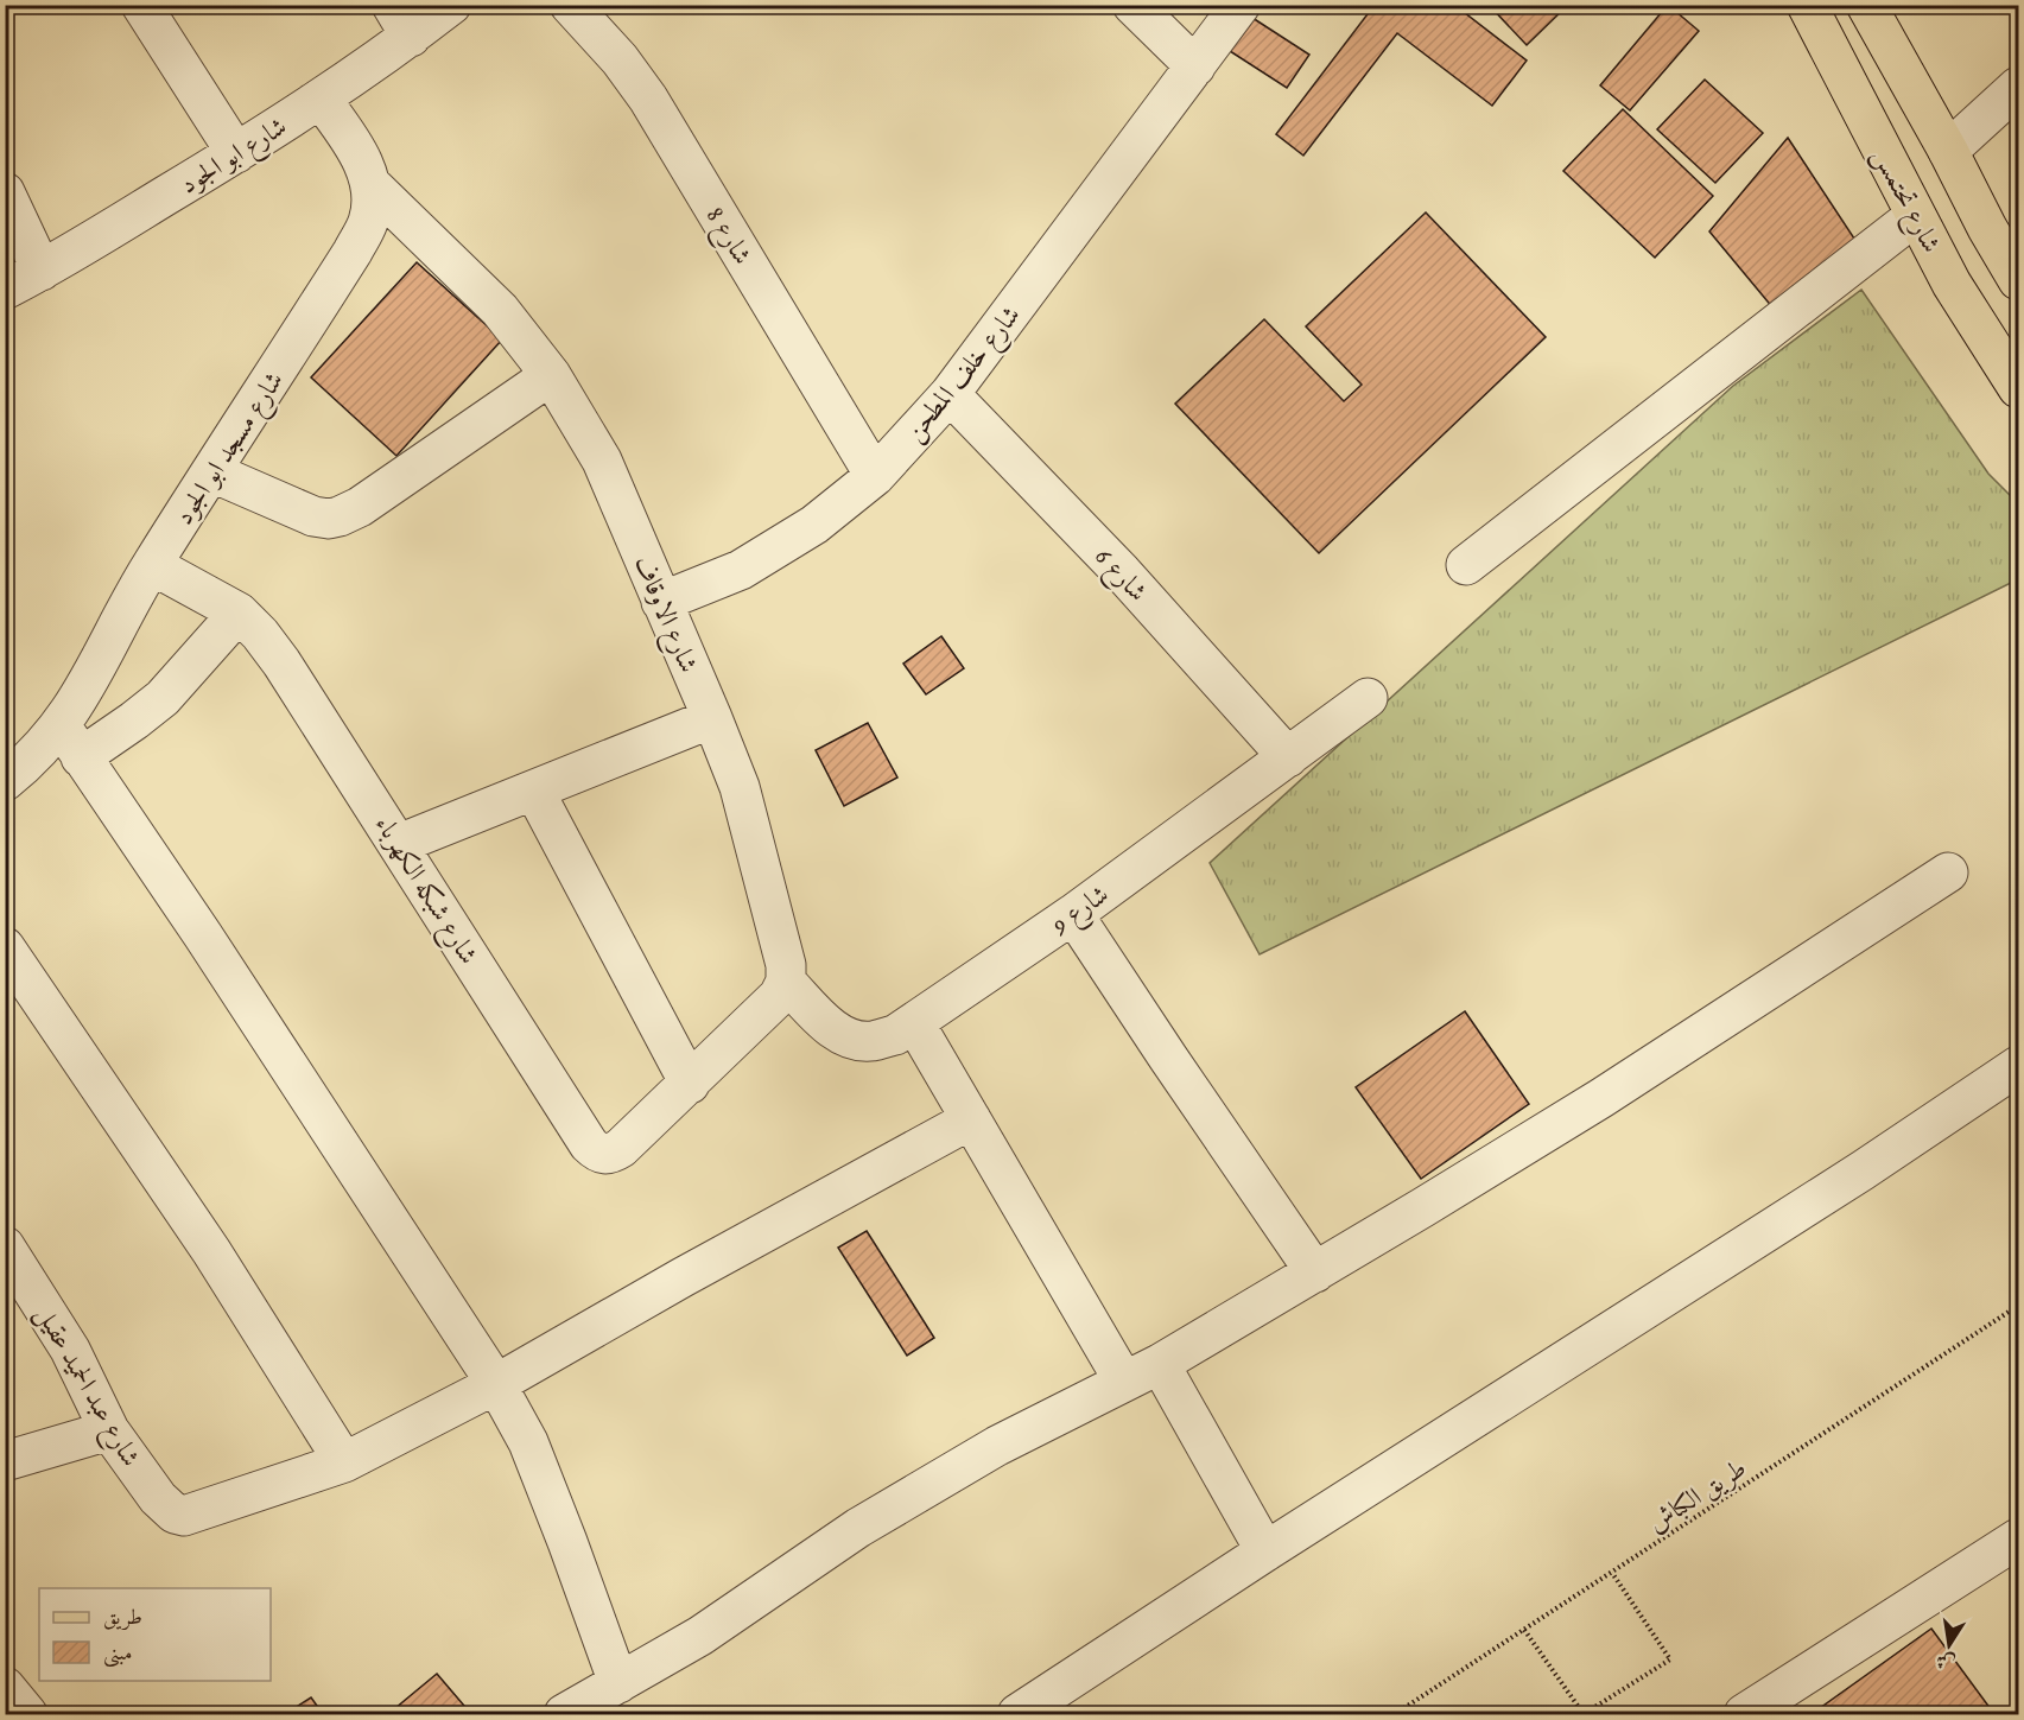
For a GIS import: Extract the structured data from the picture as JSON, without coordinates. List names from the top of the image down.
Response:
{
  "streets": {
    "main road": ["شارع تحتمس"],
    "street": [
      "شارع ابو الجود",
      "شارع 8",
      "شارع خلف المطحن",
      "شارع مسجد ابو الجود",
      "شارع 6",
      "شارع الاوقاف",
      "شارع شبكه الكهرباء",
      "شارع 9",
      "شارع عبد الحميد عقيل"
    ],
    "path": ["طريق الكباش"]
  },
  "crossings": [
    ["شارع ابو الجود", "شارع مسجد ابو الجود"],
    ["شارع 8", "شارع خلف المطحن"],
    ["شارع خلف المطحن", "شارع 6"],
    ["شارع خلف المطحن", "شارع الاوقاف"],
    ["شارع مسجد ابو الجود", "شارع الاوقاف"],
    ["شارع مسجد ابو الجود", "شارع شبكه الكهرباء"],
    ["شارع 6", "شارع 9"],
    ["شارع الاوقاف", "شارع 9"]
  ],
  "legend": ["طريق", "مبنى"],
  "north": "bottom"
}
